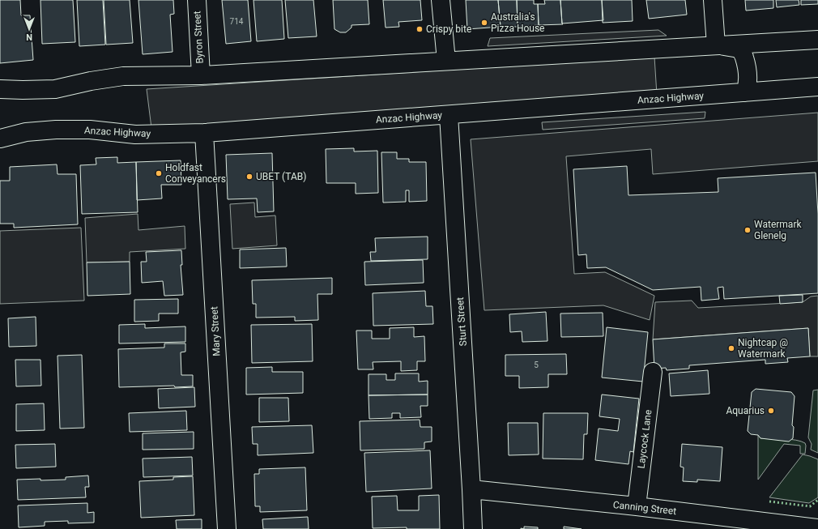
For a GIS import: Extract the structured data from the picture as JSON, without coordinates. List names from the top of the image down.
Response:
{
  "streets": {
    "street": [
      "Byron Street",
      "Anzac Highway",
      "Sturt Street",
      "Mary Street",
      "Laycock Lane",
      "Canning Street"
    ]
  },
  "crossings": [
    ["Anzac Highway", "Sturt Street"],
    ["Anzac Highway", "Mary Street"],
    ["Sturt Street", "Canning Street"],
    ["Laycock Lane", "Canning Street"]
  ],
  "places": [
    "Australia's Pizza House",
    "Crispy bite",
    "Holdfast Conveyancers",
    "UBET (TAB)",
    "Watermark Glenelg",
    "Nightcap @ Watermark",
    "Aquarius"
  ],
  "house_numbers": ["714", "5"],
  "north": "bottom"
}
